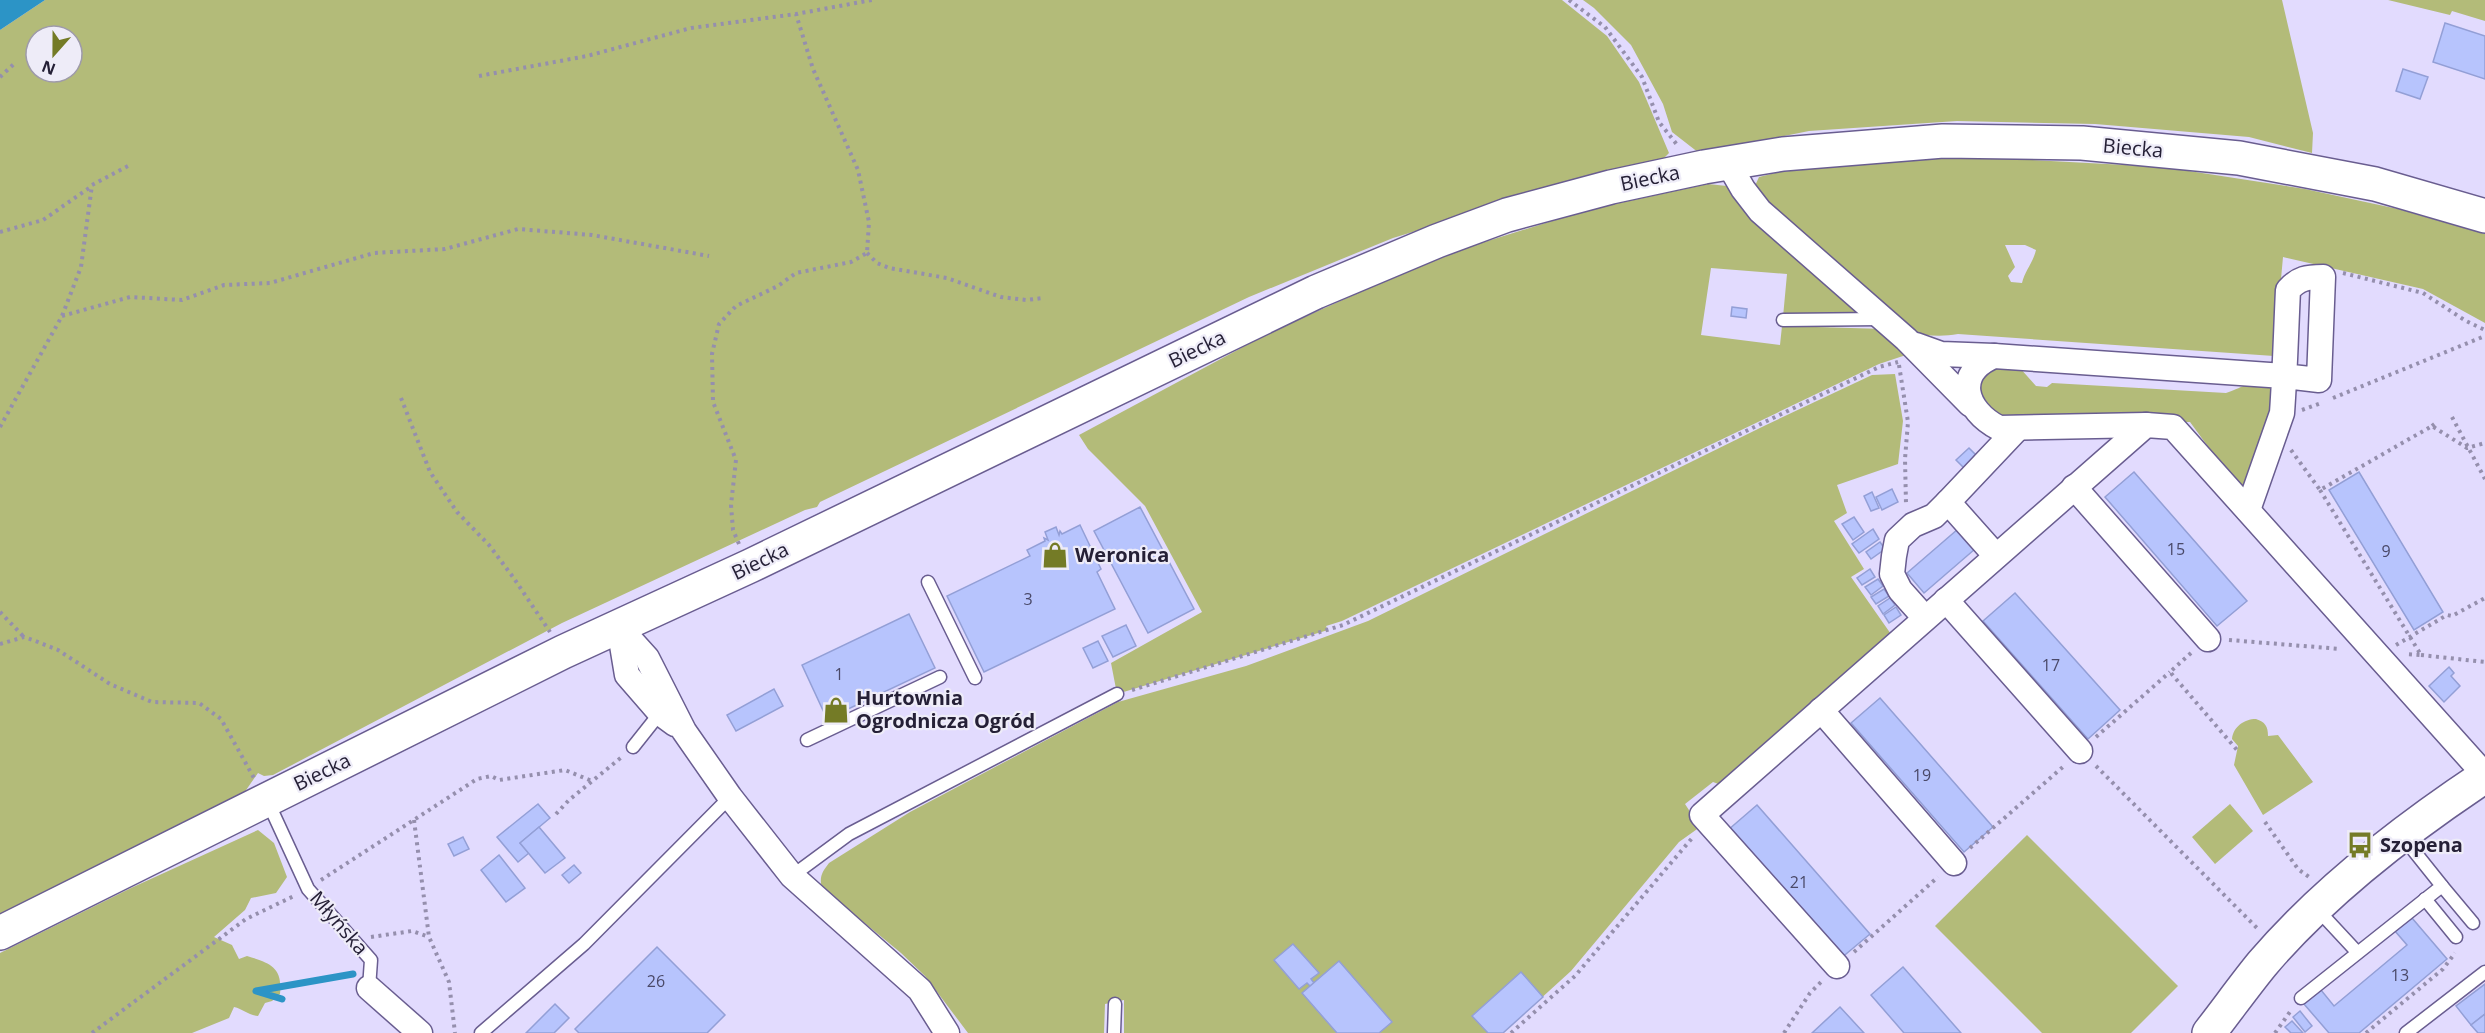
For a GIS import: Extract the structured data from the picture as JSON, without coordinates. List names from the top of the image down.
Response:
{
  "streets": {
    "main road": ["Biecka"],
    "street": ["Młyńska"]
  },
  "crossings": [
    ["Biecka", "Młyńska"]
  ],
  "places": {
    "shop": ["Weronica", "Hurtownia Ogrodnicza Ogród"],
    "bus stop": ["Szopena"]
  },
  "house_numbers": [
    "15",
    "9",
    "3",
    "17",
    "1",
    "19",
    "21",
    "13",
    "26"
  ],
  "north": "bottom"
}
